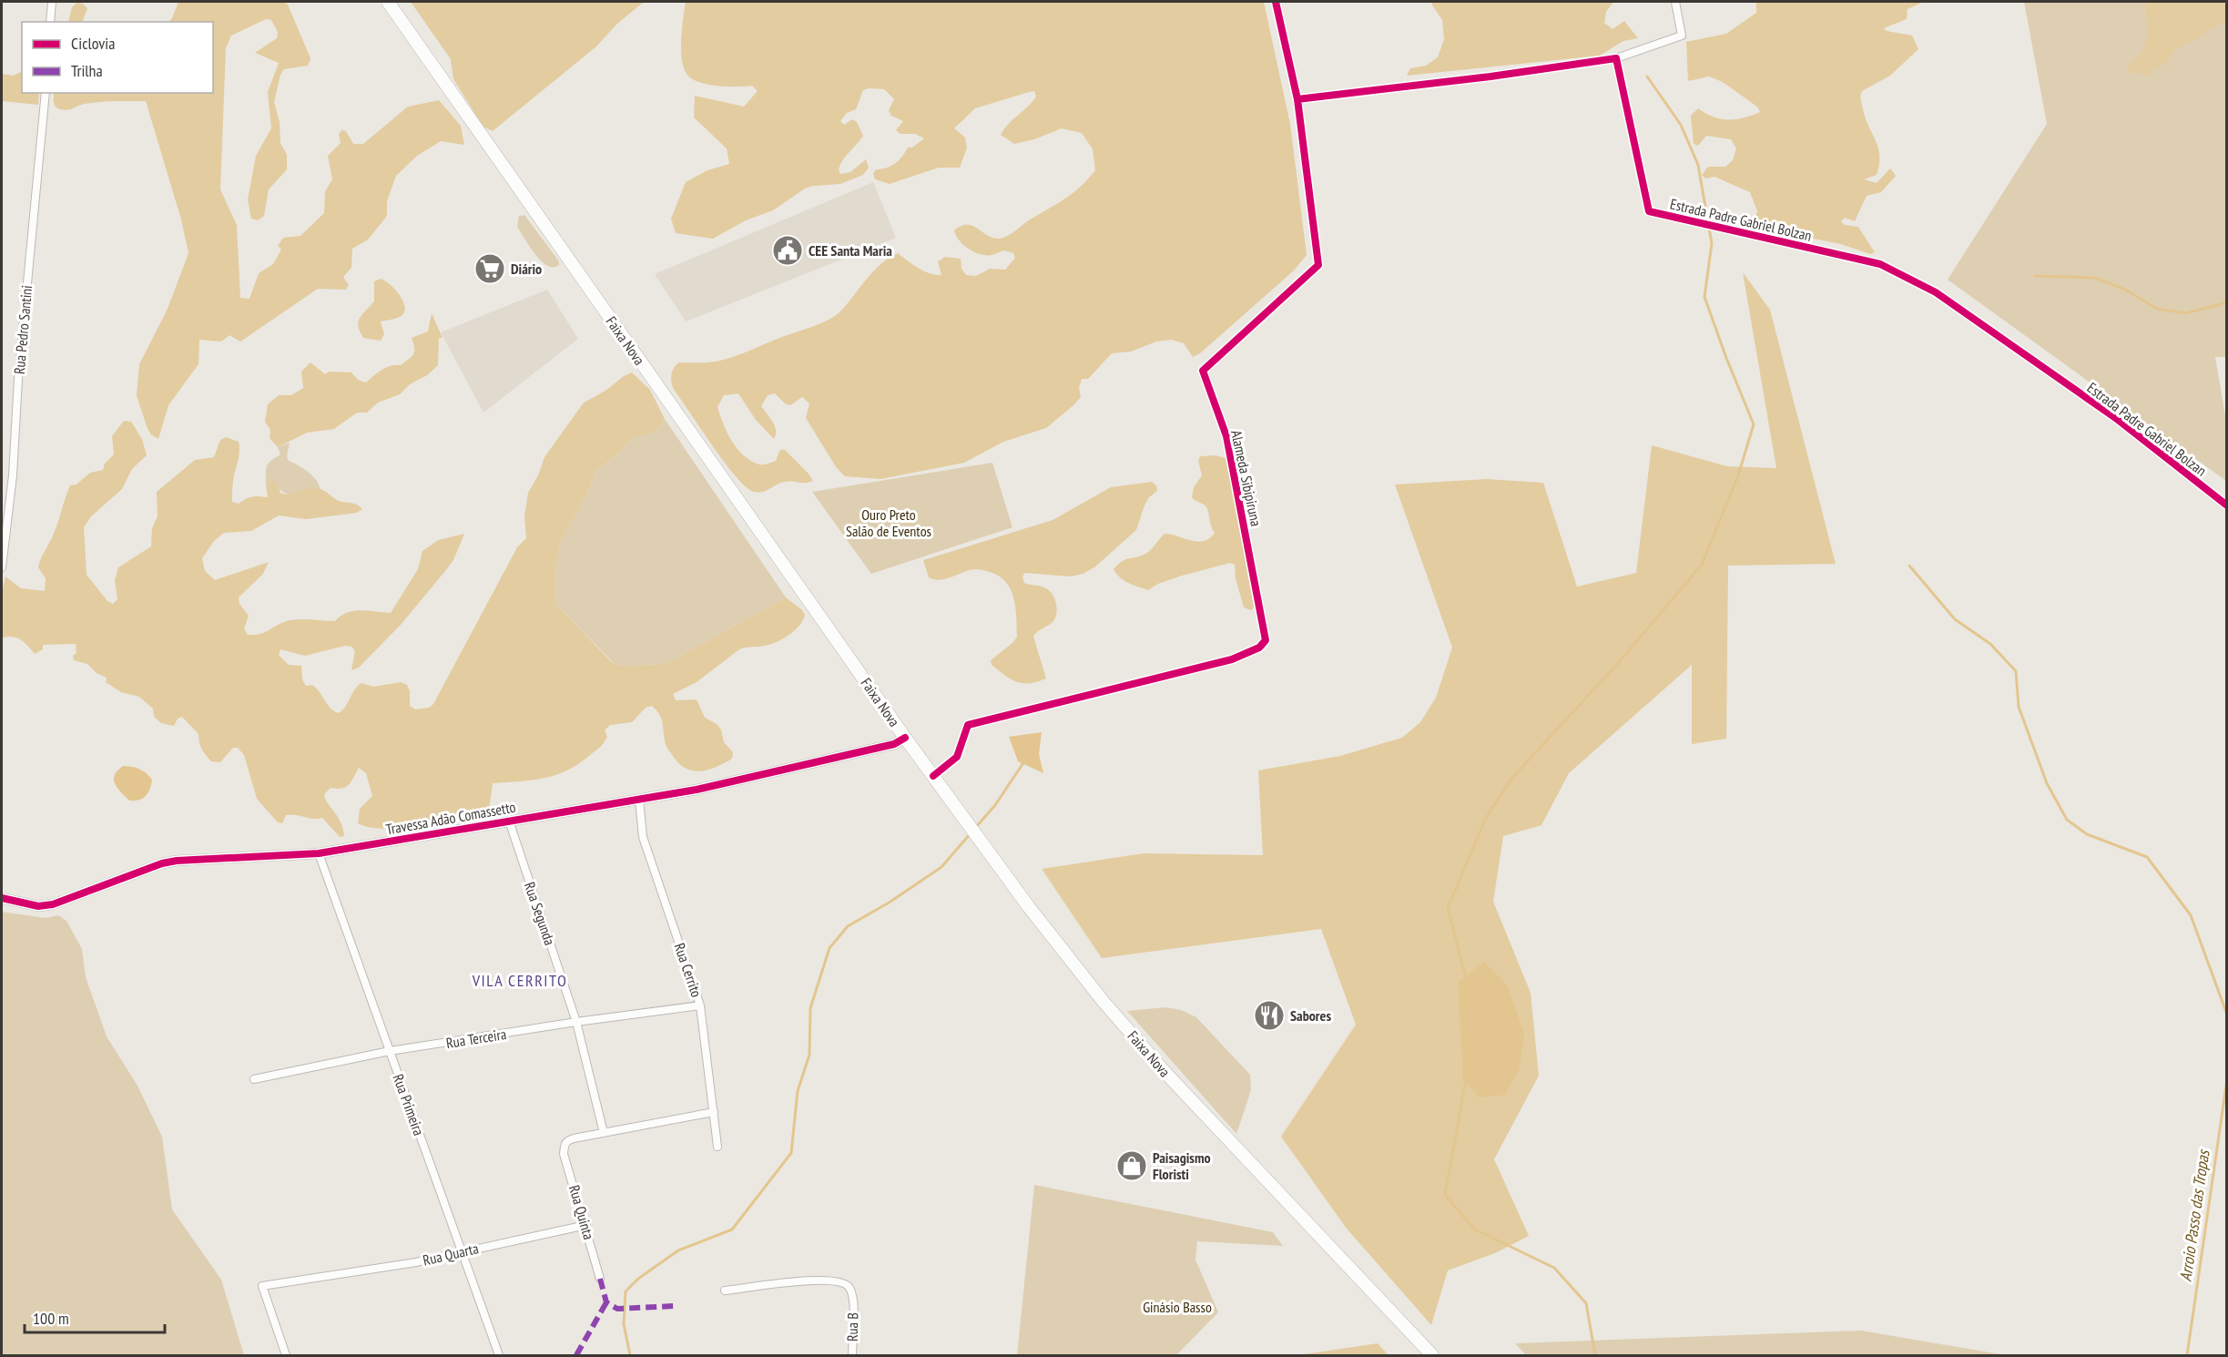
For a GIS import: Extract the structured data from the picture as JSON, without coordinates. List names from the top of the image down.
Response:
{
  "streets": {
    "highway": ["Faixa Nova"],
    "street": [
      "Estrada Padre Gabriel Bolzan",
      "Rua Pedro Santini",
      "Alameda Sibipiruna",
      "Travessa Adão Comassetto",
      "Rua Segunda",
      "Rua Cerrito",
      "Rua Terceira",
      "Rua Primeira",
      "Rua Quinta",
      "Rua Quarta",
      "Rua B"
    ]
  },
  "crossings": [
    ["Faixa Nova", "Alameda Sibipiruna"],
    ["Faixa Nova", "Travessa Adão Comassetto"],
    ["Travessa Adão Comassetto", "Rua Segunda"],
    ["Travessa Adão Comassetto", "Rua Cerrito"],
    ["Travessa Adão Comassetto", "Rua Primeira"],
    ["Rua Segunda", "Rua Terceira"],
    ["Rua Segunda", "Rua Quinta"],
    ["Rua Cerrito", "Rua Terceira"],
    ["Rua Terceira", "Rua Primeira"],
    ["Rua Primeira", "Rua Quarta"],
    ["Rua Quinta", "Rua Quarta"]
  ],
  "districts": ["VILA CERRITO"],
  "water": ["Arroio Passo das Tropas"],
  "parks": ["Ouro Preto Salão de Eventos", "Ginásio Basso"],
  "places": {
    "public building": ["CEE Santa Maria"],
    "supermarket": ["Diário"],
    "restaurant": ["Sabores"],
    "shop": ["Paisagismo Floristi"]
  },
  "legend": ["Ciclovia", "Trilha"],
  "scale_bar": "100 m"
}
